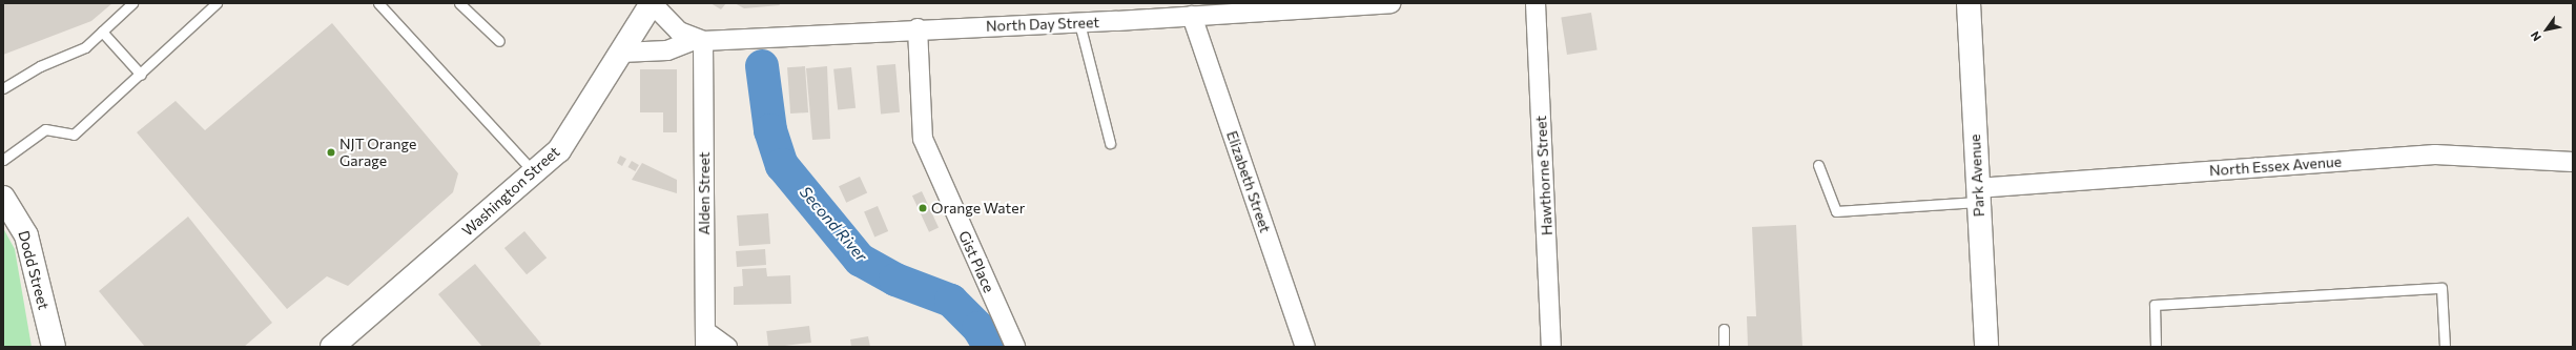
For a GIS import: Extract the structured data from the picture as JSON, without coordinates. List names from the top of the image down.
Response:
{
  "streets": {
    "main road": ["Park Avenue", "Washington Street", "Dodd Street"],
    "street": [
      "North Day Street",
      "North Essex Avenue",
      "Hawthorne Street",
      "Elizabeth Street",
      "Alden Street",
      "Gist Place"
    ]
  },
  "crossings": [
    ["North Day Street", "Elizabeth Street"],
    ["North Day Street", "Washington Street"],
    ["North Day Street", "Alden Street"],
    ["North Day Street", "Gist Place"],
    ["North Essex Avenue", "Park Avenue"]
  ],
  "water": ["Second River"],
  "places": ["NJT Orange Garage", "Orange Water"],
  "north": "bottom left"
}
